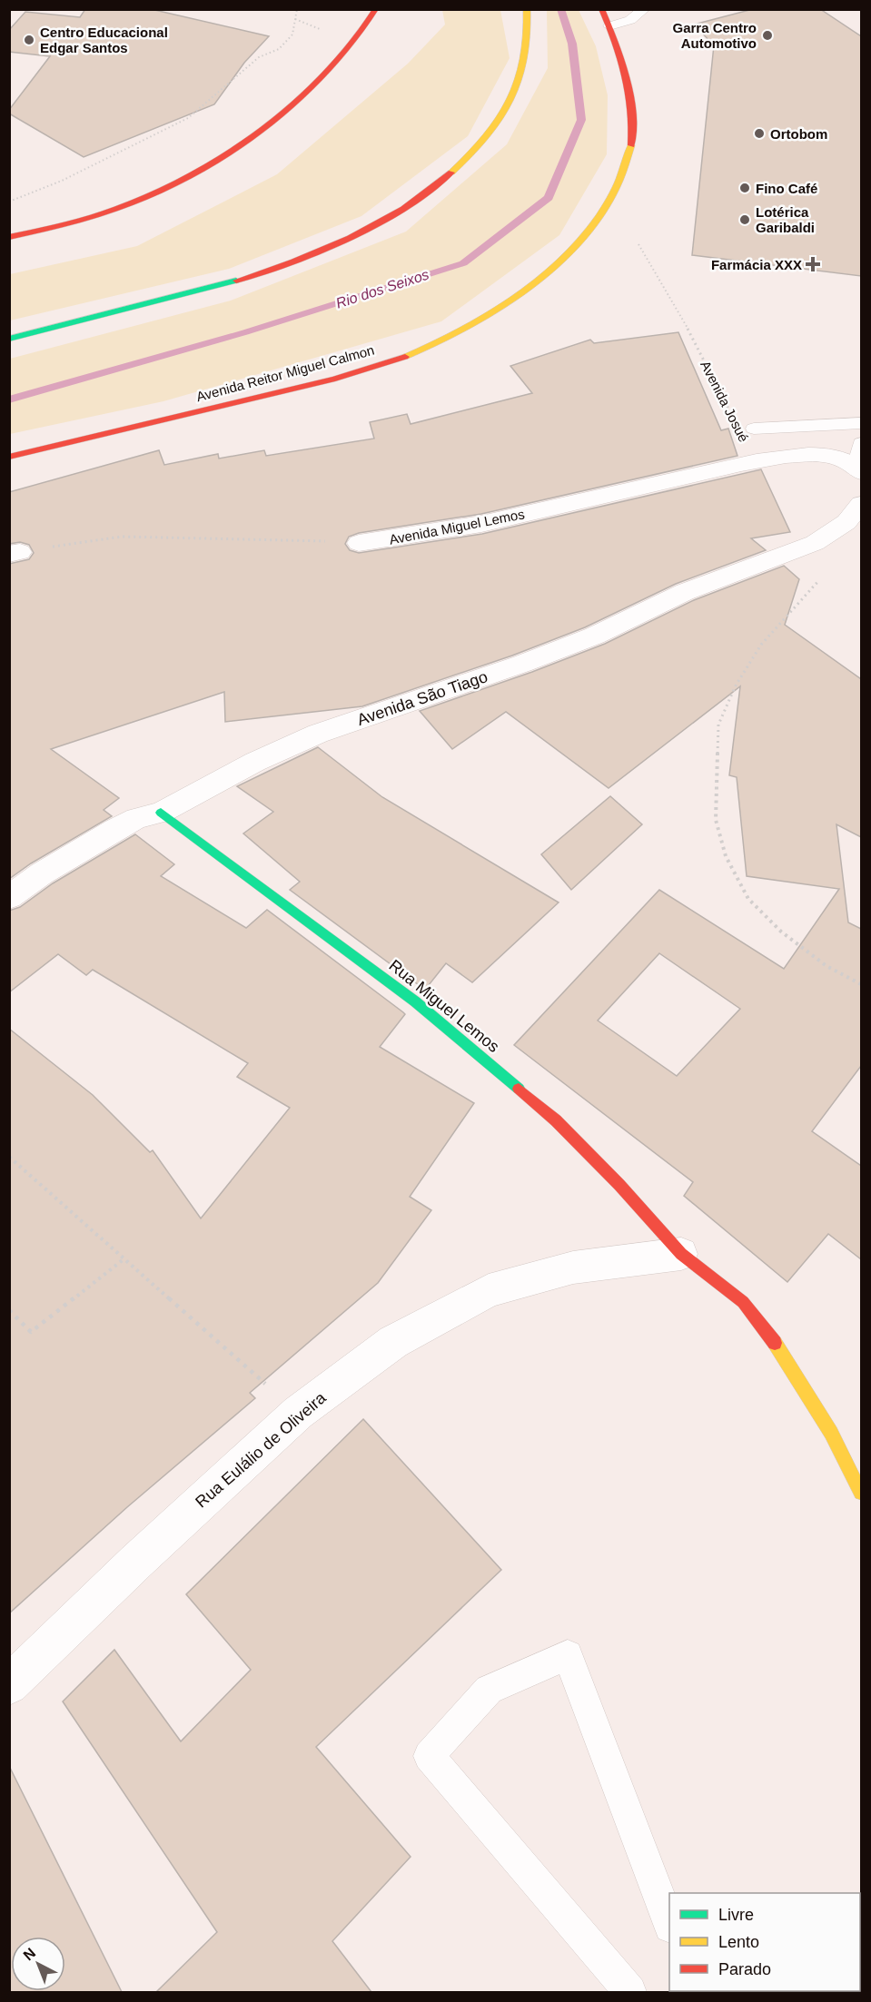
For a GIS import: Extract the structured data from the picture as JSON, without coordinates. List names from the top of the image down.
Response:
{
  "streets": {
    "main road": ["Avenida Reitor Miguel Calmon", "Rua Miguel Lemos"],
    "street": ["Avenida Miguel Lemos", "Avenida São Tiago", "Rua Eulálio de Oliveira"],
    "path": ["Avenida Josué"]
  },
  "crossings": [
    ["Avenida Josué", "Avenida Miguel Lemos"],
    ["Avenida São Tiago", "Rua Miguel Lemos"],
    ["Rua Miguel Lemos", "Rua Eulálio de Oliveira"]
  ],
  "water": ["Rio dos Seixos"],
  "places": {
    "other": [
      "Garra Centro Automotivo",
      "Centro Educacional Edgar Santos",
      "Ortobom",
      "Fino Café",
      "Lotérica Garibaldi"
    ],
    "health": ["Farmácia XXX"]
  },
  "legend": ["Livre", "Lento", "Parado"],
  "north": "top left"
}
